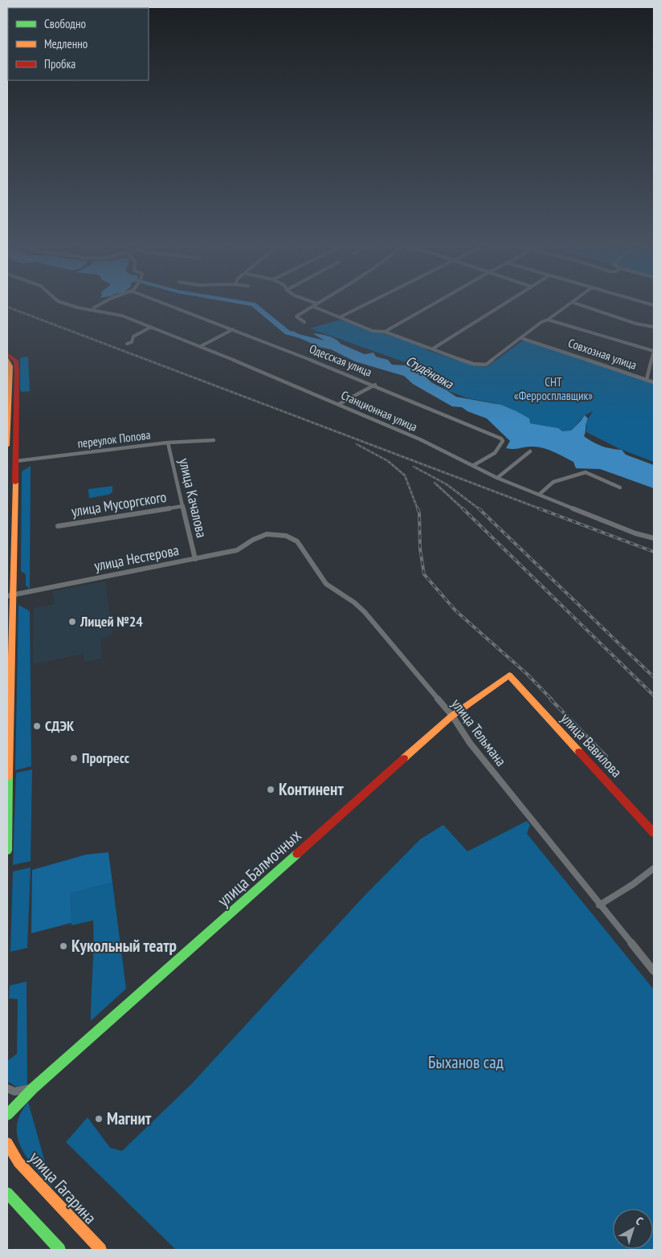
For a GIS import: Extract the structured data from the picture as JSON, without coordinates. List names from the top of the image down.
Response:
{
  "streets": {
    "main road": ["улица Вавилова", "улица Балмочных", "улица Гагарина"],
    "street": [
      "Совхозная улица",
      "Одесская улица",
      "Станционная улица",
      "переулок Попова",
      "улица Качалова",
      "улица Мусоргского",
      "улица Нестерова",
      "улица Тельмана"
    ]
  },
  "crossings": [
    ["Одесская улица", "Станционная улица"],
    ["переулок Попова", "улица Качалова"],
    ["улица Качалова", "улица Мусоргского"],
    ["улица Качалова", "улица Нестерова"],
    ["улица Нестерова", "улица Тельмана"],
    ["улица Тельмана", "улица Балмочных"],
    ["улица Вавилова", "улица Балмочных"]
  ],
  "water": ["Студёновка"],
  "parks": ["СНТ «Ферросплавщик»", "Быханов сад"],
  "places": [
    "Лицей №24",
    "СДЭК",
    "Прогресс",
    "Континент",
    "Кукольный театр",
    "Магнит"
  ],
  "legend": ["Свободно", "Медленно", "Пробка"],
  "north": "top right"
}
